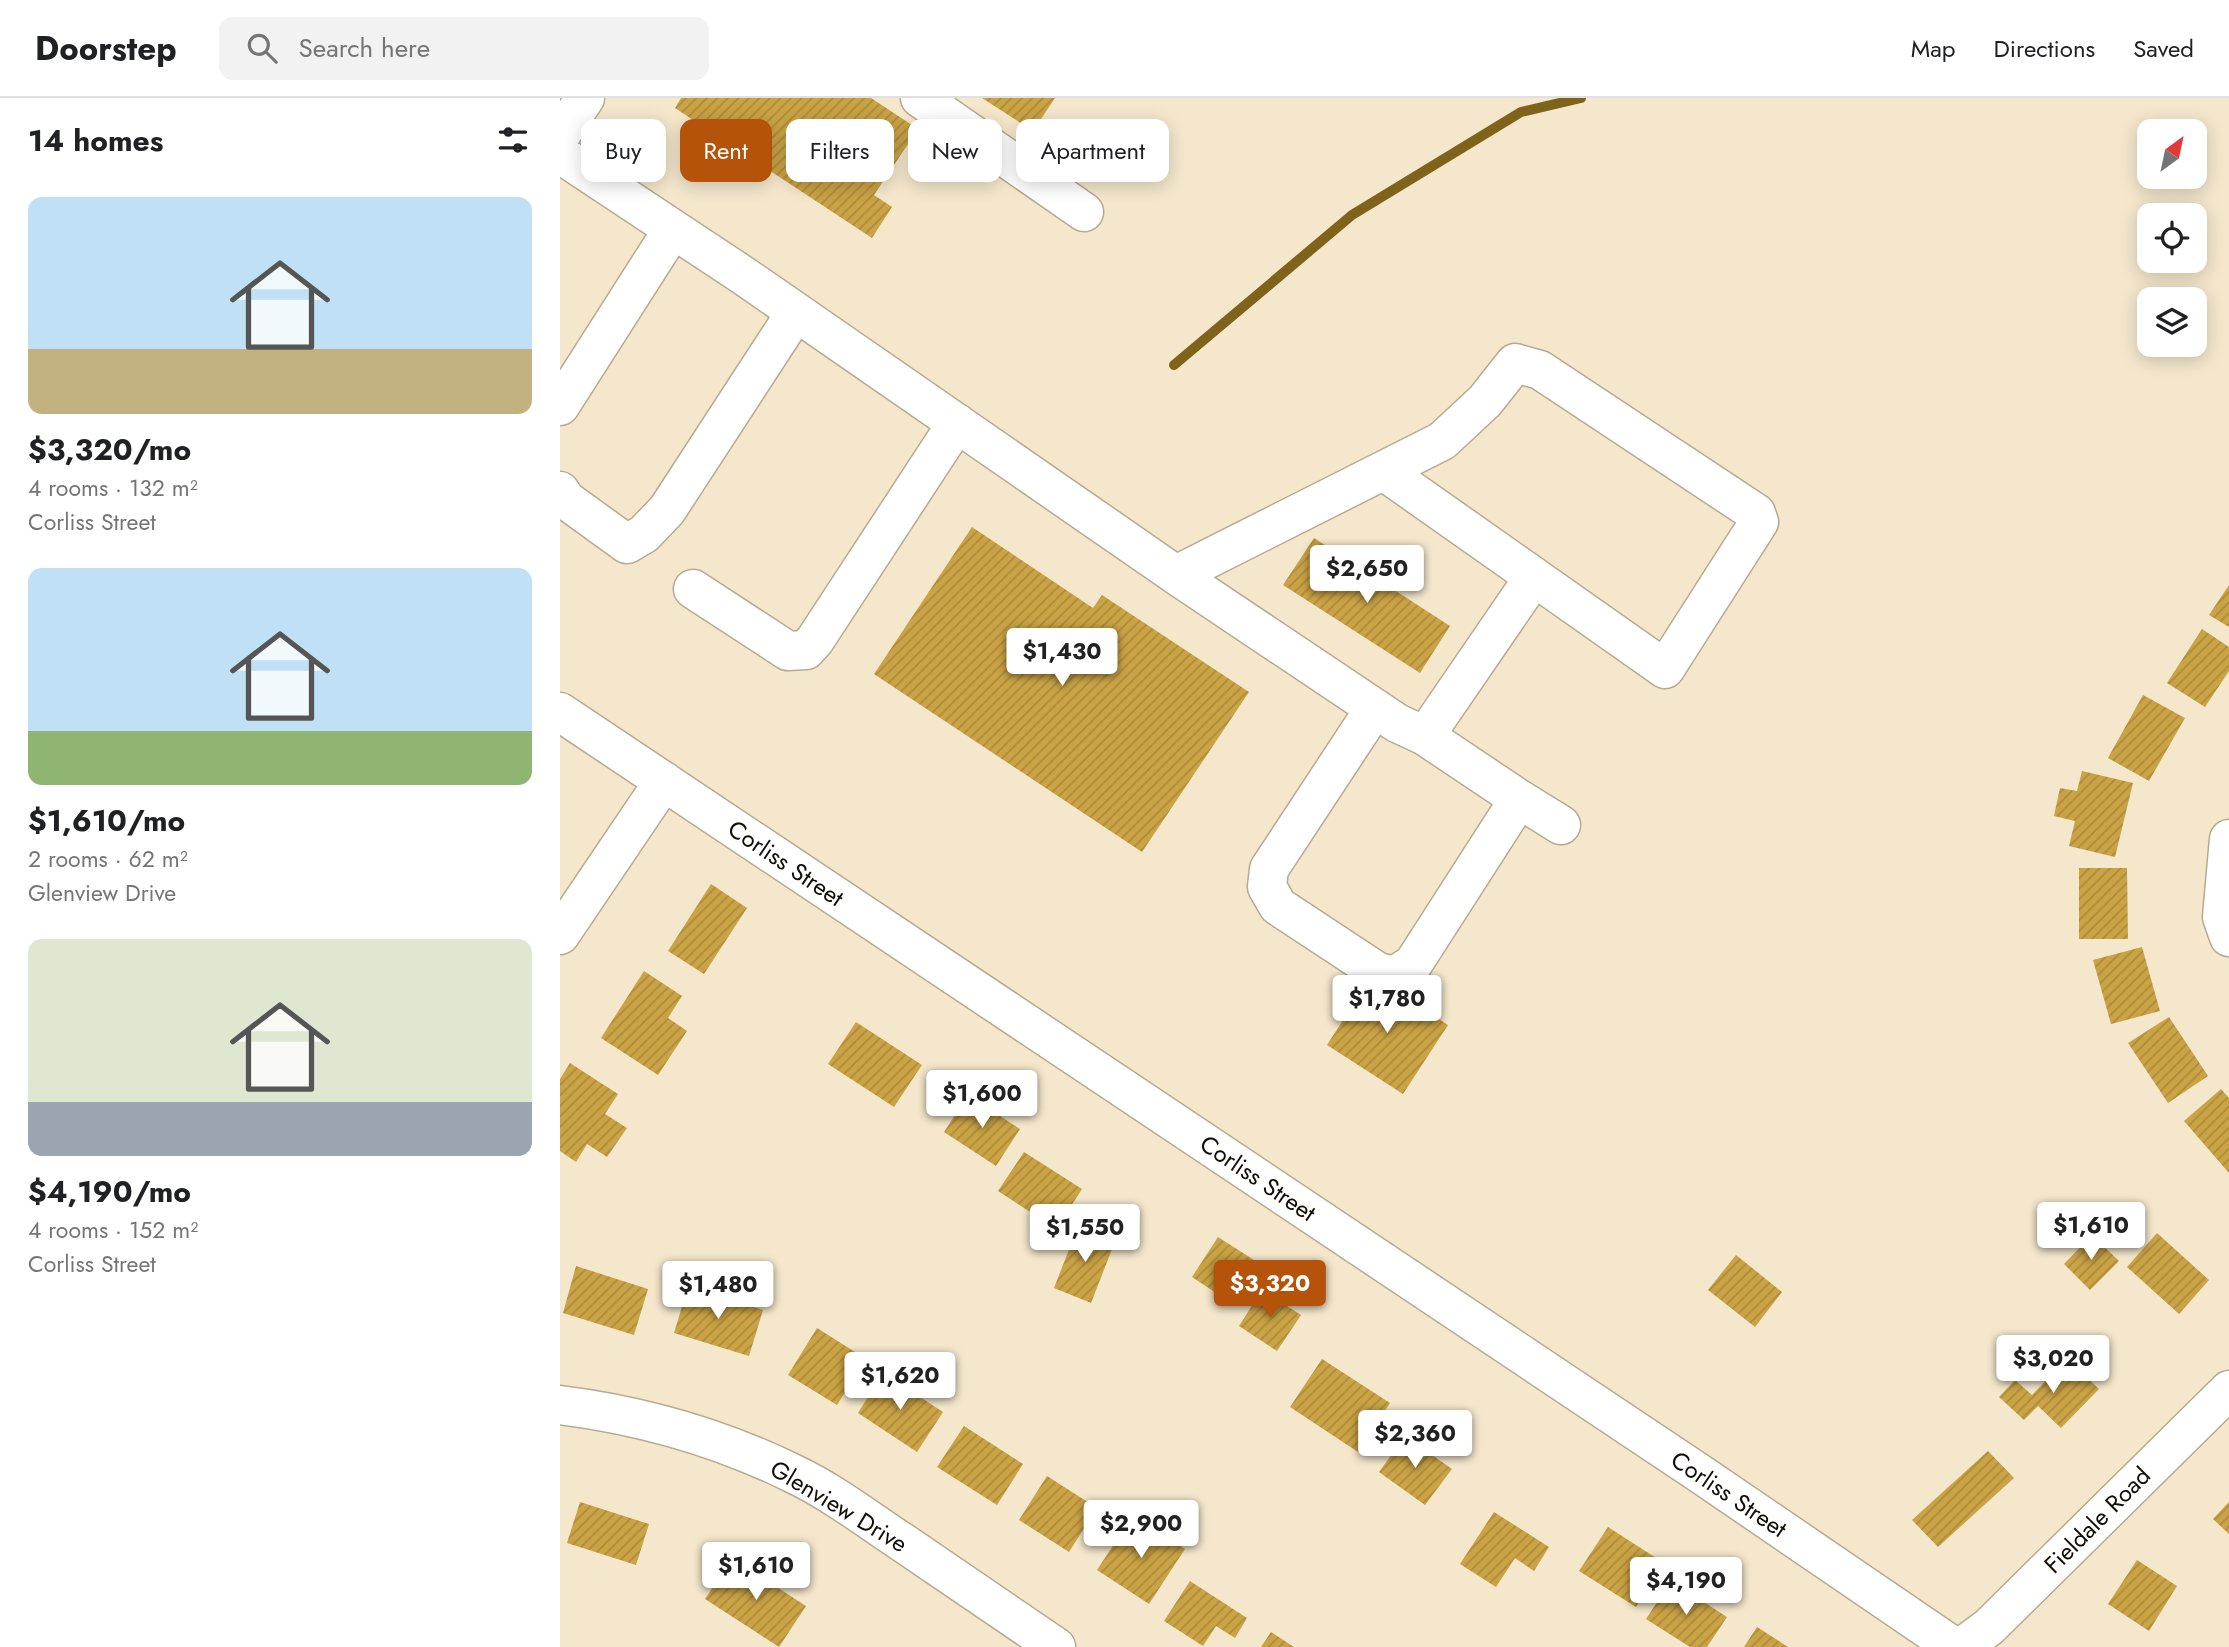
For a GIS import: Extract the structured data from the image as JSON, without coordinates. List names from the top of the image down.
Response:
{
  "streets": {
    "street": ["Corliss Street", "Glenview Drive", "Fieldale Road"]
  },
  "north": "top right",
  "page": {
    "header": "Doorstep",
    "search": "Search here",
    "nav": ["Map", "Directions", "Saved"],
    "heading": "14 homes",
    "chip": [
      "Buy",
      "Rent",
      "Filters",
      "New",
      "Apartment"
    ],
    "list": [
      {
        "name": "$3,320/mo",
        "note": "4 rooms · 132 m² · Corliss Street"
      },
      {
        "name": "$1,610/mo",
        "note": "2 rooms · 62 m² · Glenview Drive"
      },
      {
        "name": "$4,190/mo",
        "note": "4 rooms · 152 m² · Corliss Street"
      }
    ],
    "price": [
      "$2,650",
      "$1,430",
      "$1,780",
      "$1,600",
      "$1,610",
      "$1,550",
      "$3,320",
      "$1,480",
      "$3,020",
      "$1,620",
      "$2,360",
      "$2,900",
      "$1,610",
      "$4,190"
    ]
  }
}
